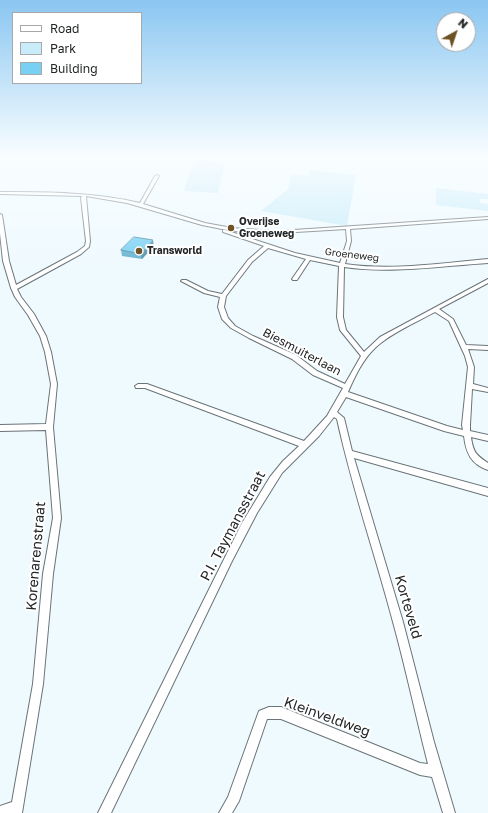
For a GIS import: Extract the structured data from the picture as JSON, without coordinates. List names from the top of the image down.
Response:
{
  "streets": {
    "street": [
      "Groeneweg",
      "Biesmuiterlaan",
      "P.I. Taymansstraat",
      "Korenarenstraat",
      "Korteveld",
      "Kleinveldweg"
    ]
  },
  "crossings": [
    ["Biesmuiterlaan", "P.I. Taymansstraat"],
    ["P.I. Taymansstraat", "Korteveld"],
    ["Korteveld", "Kleinveldweg"]
  ],
  "places": ["Overijse Groeneweg", "Transworld"],
  "legend": ["Road", "Park", "Building"],
  "north": "top right"
}
